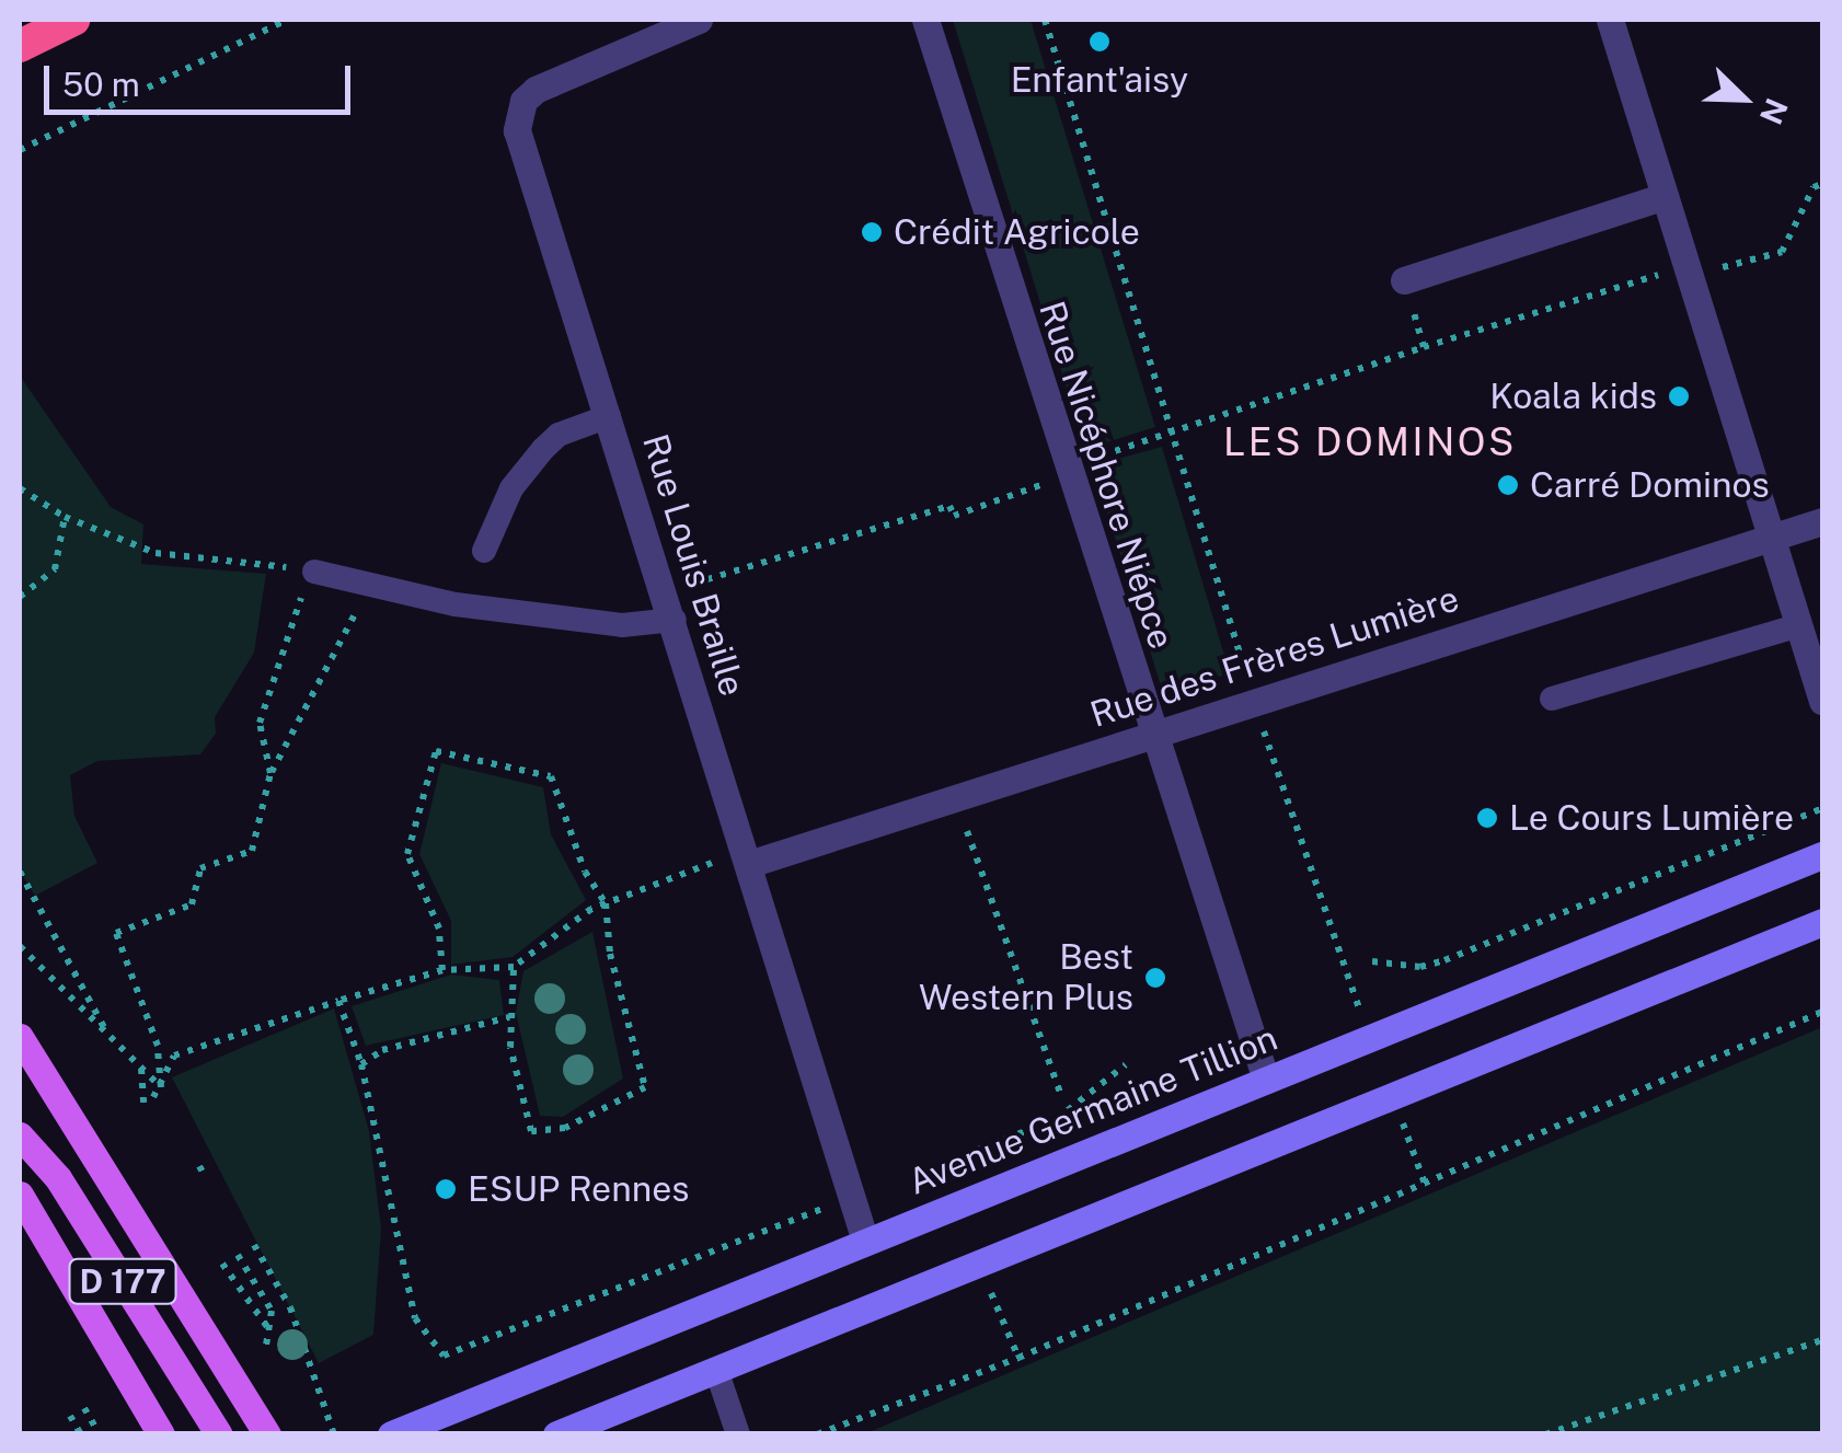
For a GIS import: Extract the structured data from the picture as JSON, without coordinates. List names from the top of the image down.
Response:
{
  "streets": {
    "main road": ["D 177"],
    "street": [
      "Rue Nicéphore Niépce",
      "Rue Louis Braille",
      "Rue des Frères Lumière",
      "Avenue Germaine Tillion"
    ]
  },
  "crossings": [
    ["Rue Nicéphore Niépce", "Rue des Frères Lumière"],
    ["Rue Nicéphore Niépce", "Avenue Germaine Tillion"],
    ["Rue Louis Braille", "Rue des Frères Lumière"],
    ["Rue Louis Braille", "Avenue Germaine Tillion"]
  ],
  "districts": ["LES DOMINOS"],
  "places": [
    "Enfant'aisy",
    "Crédit Agricole",
    "Koala kids",
    "Carré Dominos",
    "Le Cours Lumière",
    "Best Western Plus",
    "ESUP Rennes"
  ],
  "scale_bar": "50 m",
  "north": "bottom right"
}
